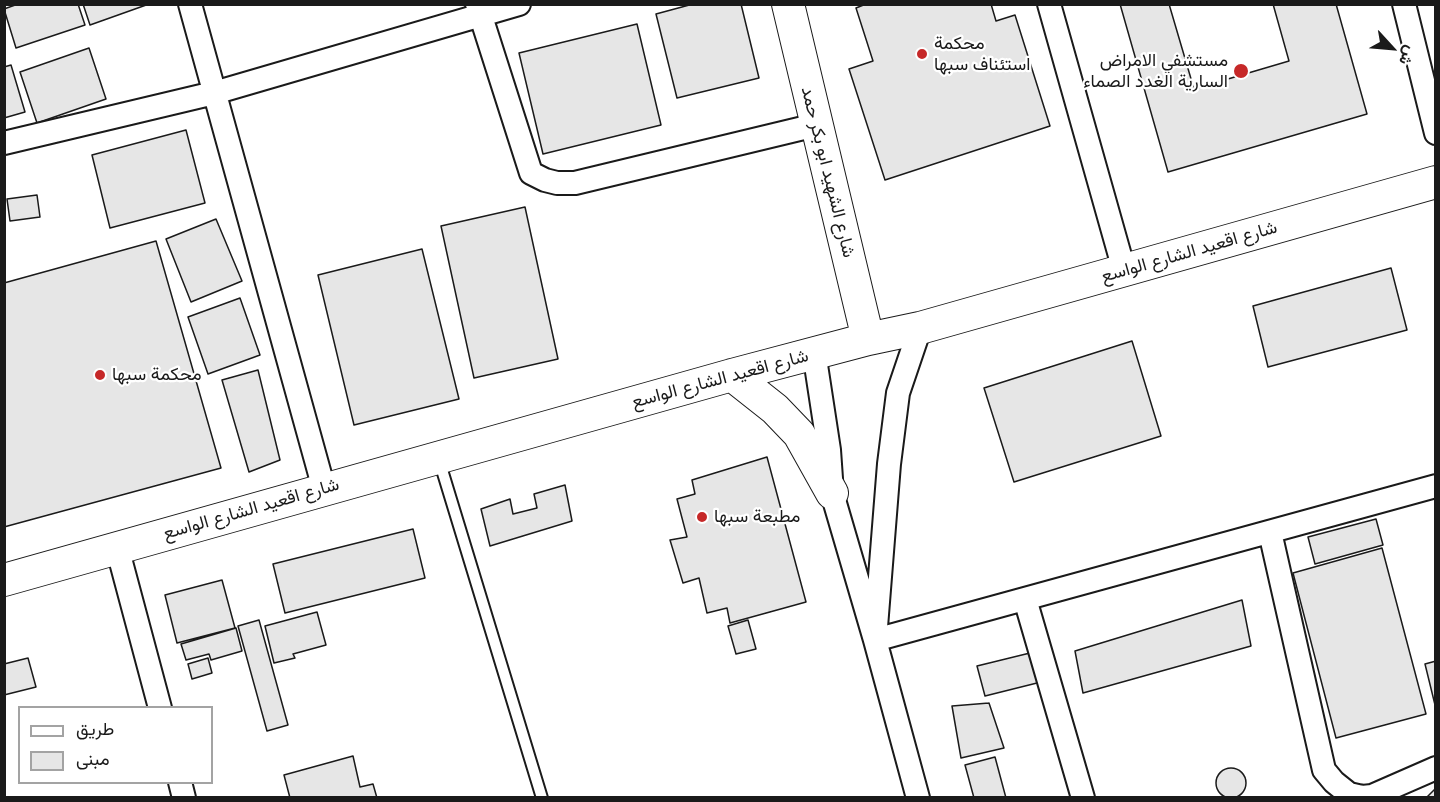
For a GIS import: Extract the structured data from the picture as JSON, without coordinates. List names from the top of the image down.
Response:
{
  "streets": {
    "street": ["شارع الشهيد ابو بكر حمد", "شارع اقعيد الشارع الواسع"]
  },
  "crossings": [
    ["شارع الشهيد ابو بكر حمد", "شارع اقعيد الشارع الواسع"]
  ],
  "places": [
    "محكمة استئناف سبها",
    "مستشفي الامراض السارية الغدد الصماء",
    "محكمة سبها",
    "مطبعة سبها"
  ],
  "legend": ["طريق", "مبنى"],
  "north": "bottom right"
}
